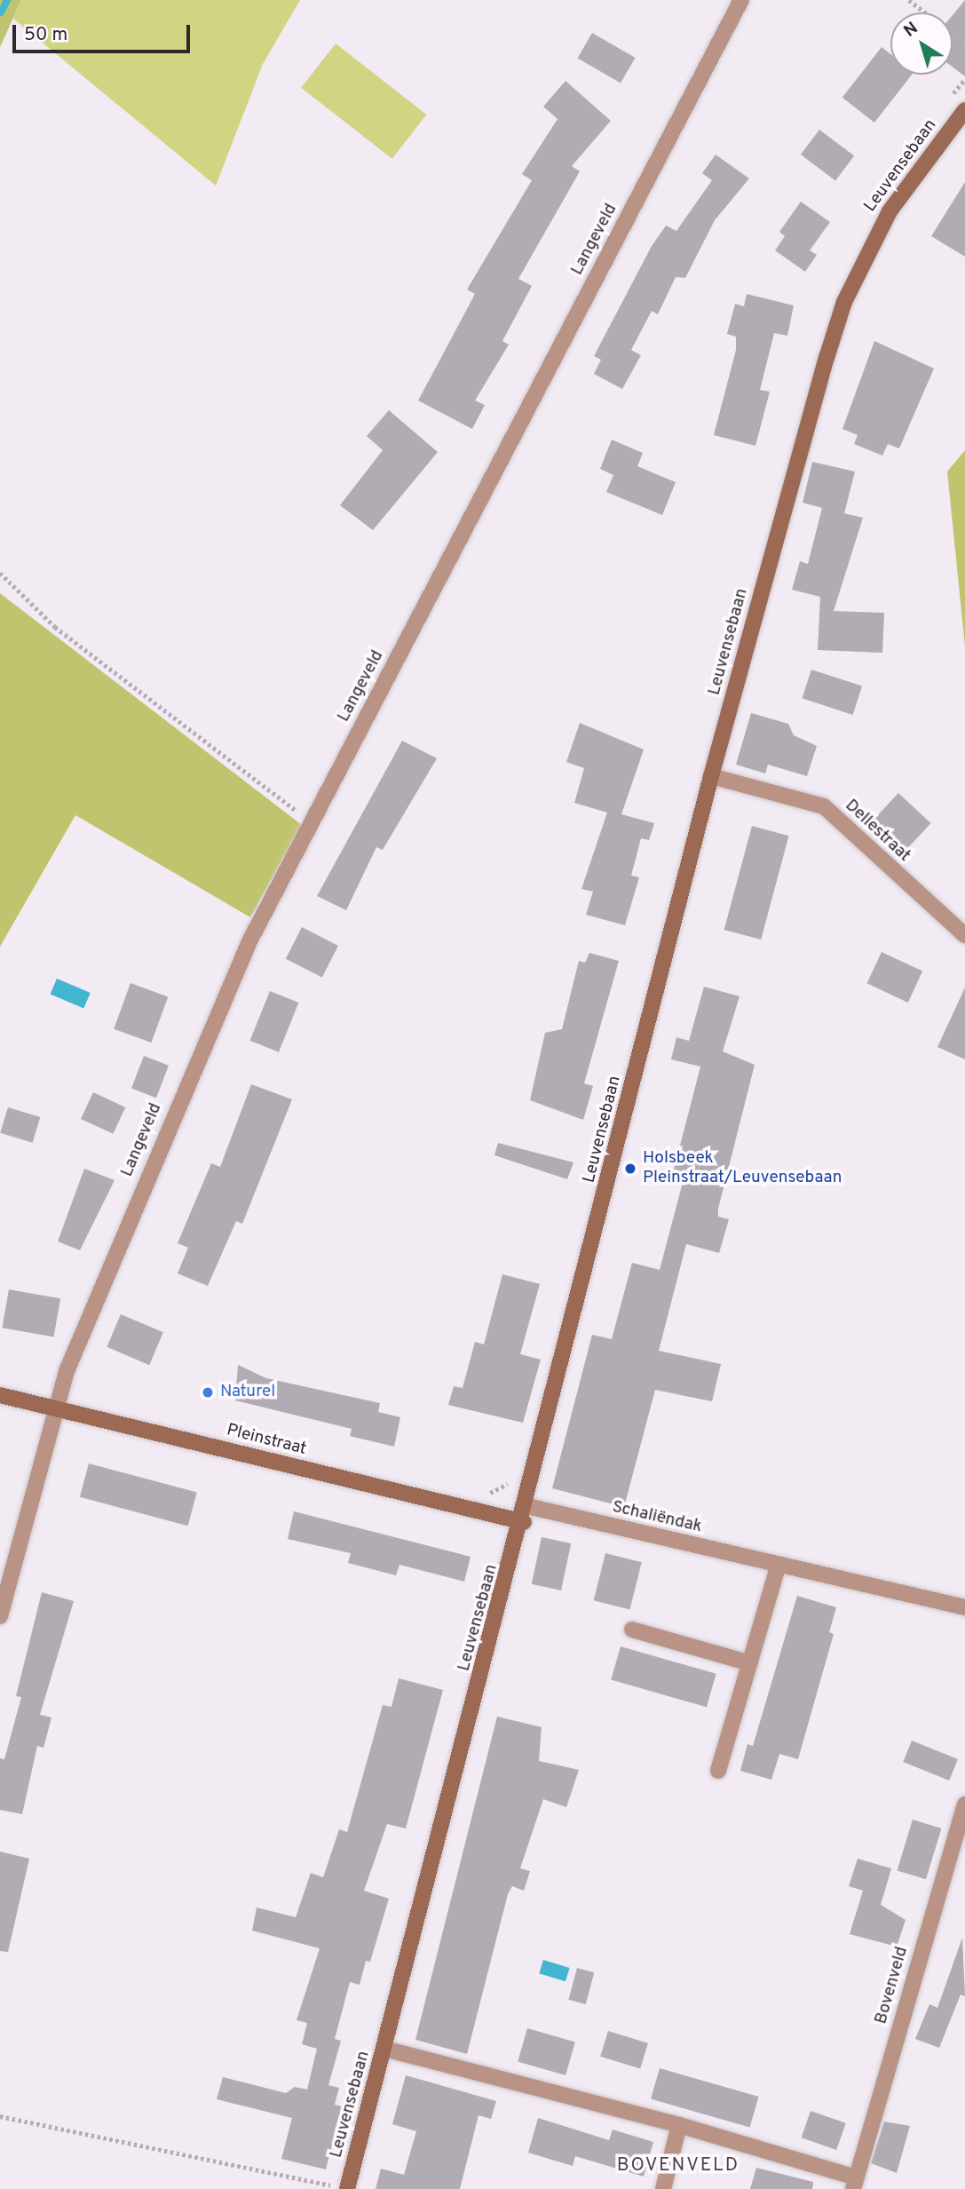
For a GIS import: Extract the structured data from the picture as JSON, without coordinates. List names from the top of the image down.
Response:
{
  "streets": {
    "street": [
      "Leuvensebaan",
      "Langeveld",
      "Dellestraat",
      "Pleinstraat",
      "Schaliëndak",
      "Bovenveld"
    ]
  },
  "crossings": [
    ["Leuvensebaan", "Dellestraat"],
    ["Leuvensebaan", "Pleinstraat"],
    ["Leuvensebaan", "Schaliëndak"],
    ["Leuvensebaan", "Bovenveld"],
    ["Langeveld", "Pleinstraat"],
    ["Pleinstraat", "Schaliëndak"]
  ],
  "districts": ["BOVENVELD"],
  "places": ["Holsbeek Pleinstraat/Leuvensebaan", "Naturel"],
  "scale_bar": "50 m",
  "north": "top left"
}
